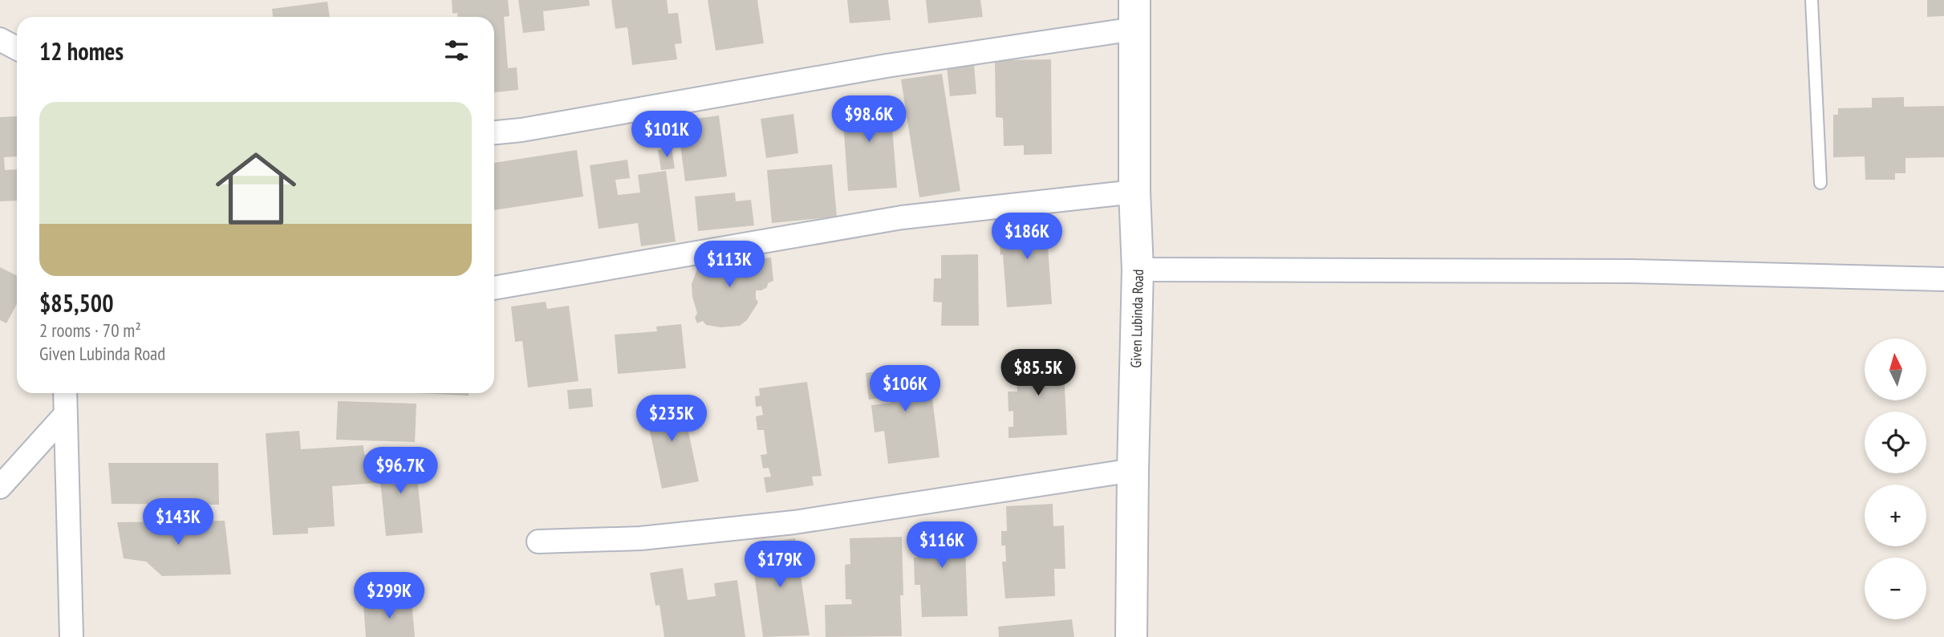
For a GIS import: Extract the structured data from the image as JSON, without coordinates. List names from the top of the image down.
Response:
{
  "streets": {
    "street": ["Given Lubinda Road"]
  },
  "north": "top",
  "page": {
    "heading": "12 homes",
    "list": [
      {
        "name": "$85,500",
        "note": "2 rooms · 70 m² · Given Lubinda Road"
      }
    ],
    "price": [
      "$98.6K",
      "$101K",
      "$186K",
      "$113K",
      "$85.5K",
      "$106K",
      "$235K",
      "$96.7K",
      "$143K",
      "$116K",
      "$179K",
      "$299K"
    ],
    "map_buttons": ["+", "−"]
  }
}
